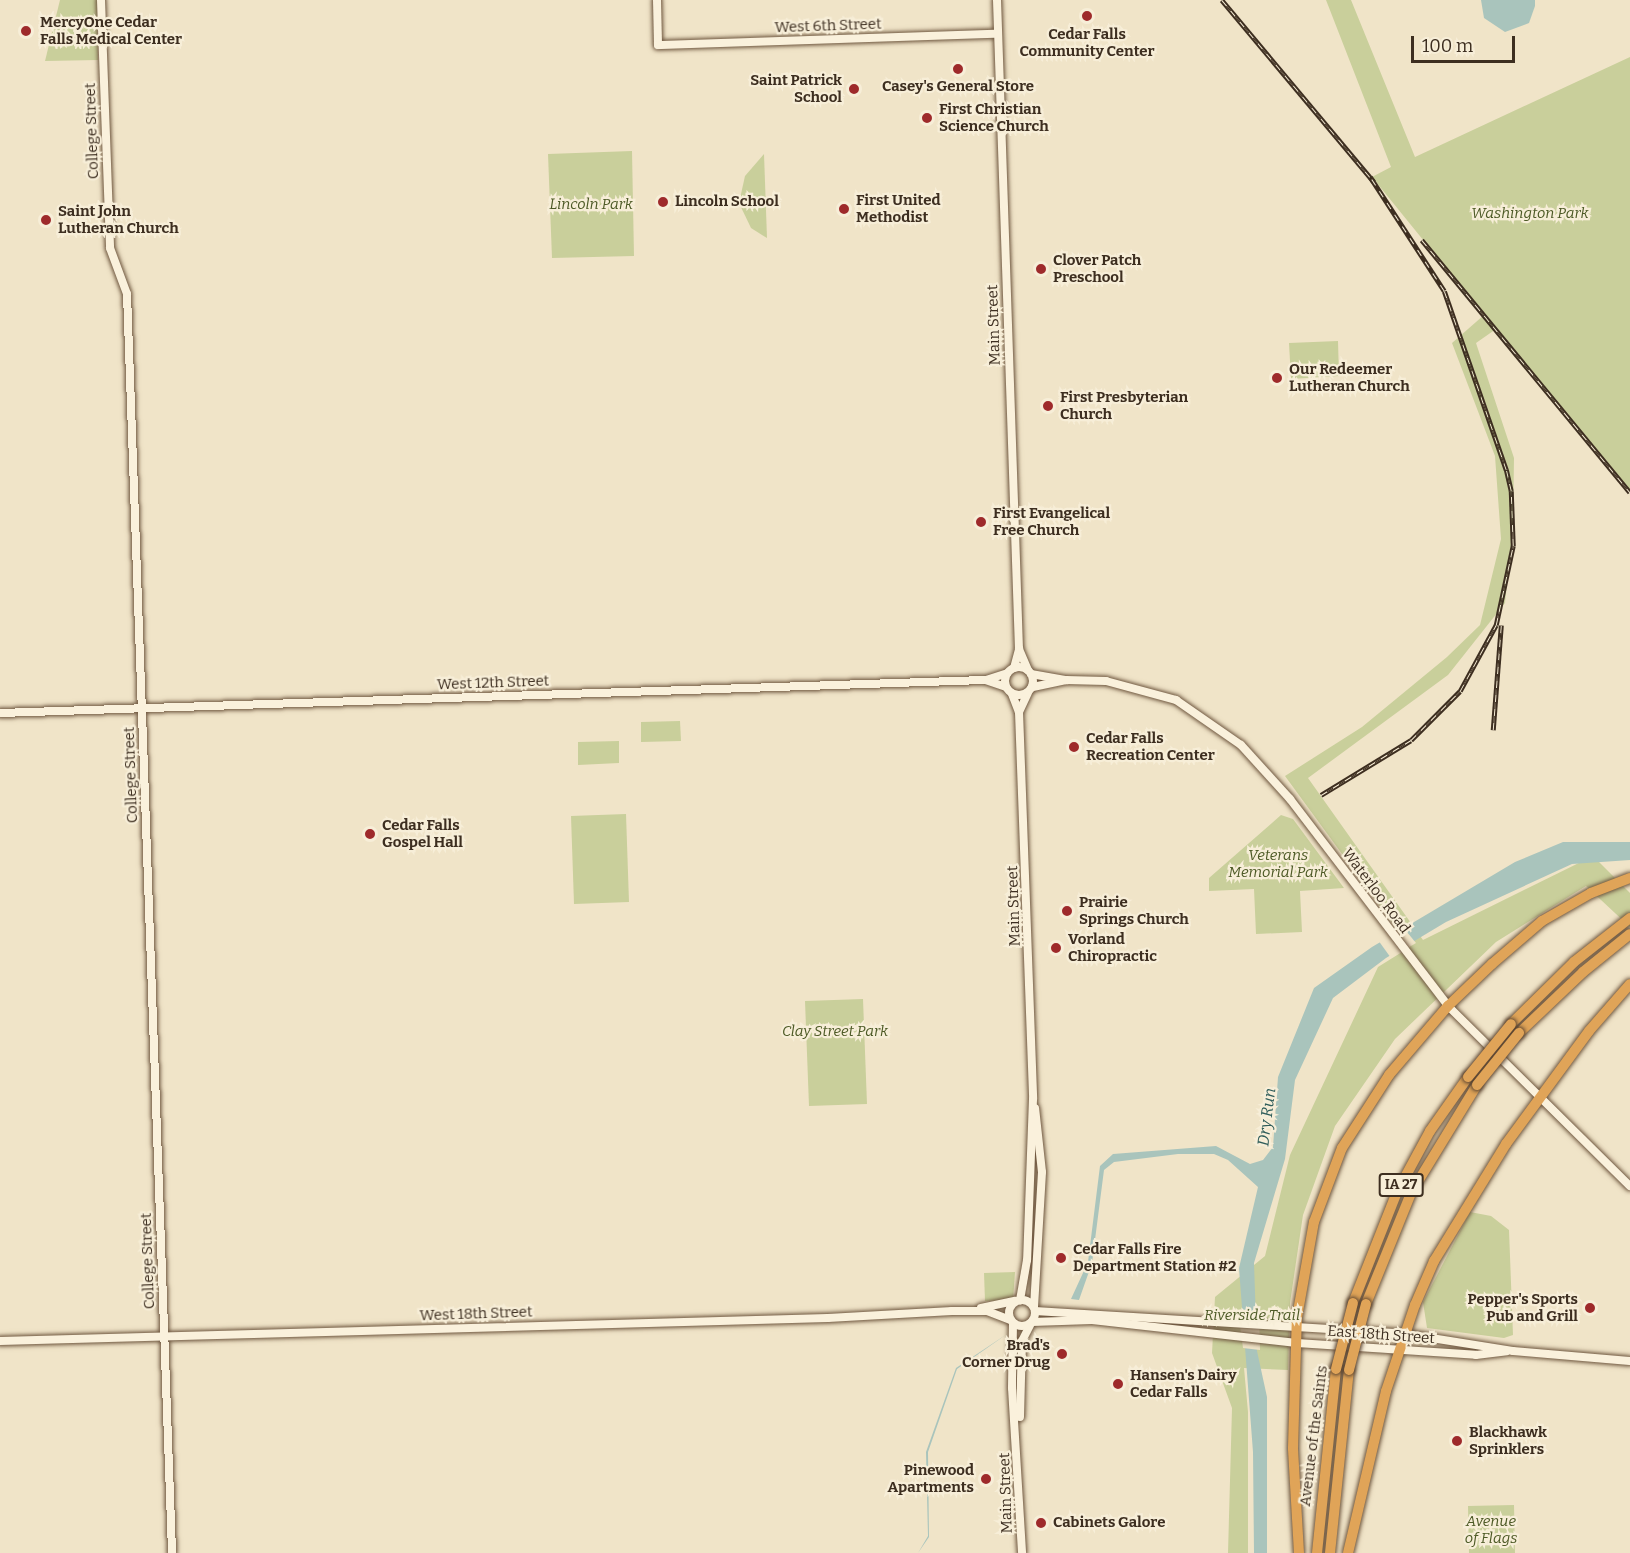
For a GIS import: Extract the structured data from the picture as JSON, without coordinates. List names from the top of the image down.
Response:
{
  "streets": {
    "highway": ["IA 27", "Avenue of the Saints"],
    "main road": [
      "West 6th Street",
      "College Street",
      "Main Street",
      "West 12th Street",
      "Waterloo Road",
      "West 18th Street",
      "East 18th Street"
    ]
  },
  "crossings": [
    ["West 6th Street", "Main Street"],
    ["College Street", "West 12th Street"],
    ["College Street", "West 18th Street"],
    ["Main Street", "West 12th Street"],
    ["Main Street", "Waterloo Road"],
    ["Main Street", "West 18th Street"],
    ["Main Street", "East 18th Street"],
    ["West 12th Street", "Waterloo Road"],
    ["West 18th Street", "East 18th Street"]
  ],
  "water": ["Dry Run"],
  "parks": [
    "Lincoln Park",
    "Washington Park",
    "Veterans Memorial Park",
    "Clay Street Park",
    "Riverside Trail",
    "Avenue of Flags"
  ],
  "places": [
    "Cedar Falls Community Center",
    "MercyOne Cedar Falls Medical Center",
    "Casey's General Store",
    "Saint Patrick School",
    "First Christian Science Church",
    "Lincoln School",
    "First United Methodist",
    "Saint John Lutheran Church",
    "Clover Patch Preschool",
    "Our Redeemer Lutheran Church",
    "First Presbyterian Church",
    "First Evangelical Free Church",
    "Cedar Falls Recreation Center",
    "Cedar Falls Gospel Hall",
    "Prairie Springs Church",
    "Vorland Chiropractic",
    "Cedar Falls Fire Department Station #2",
    "Pepper's Sports Pub and Grill",
    "Brad's Corner Drug",
    "Hansen's Dairy Cedar Falls",
    "Blackhawk Sprinklers",
    "Pinewood Apartments",
    "Cabinets Galore"
  ],
  "scale_bar": "100 m"
}
